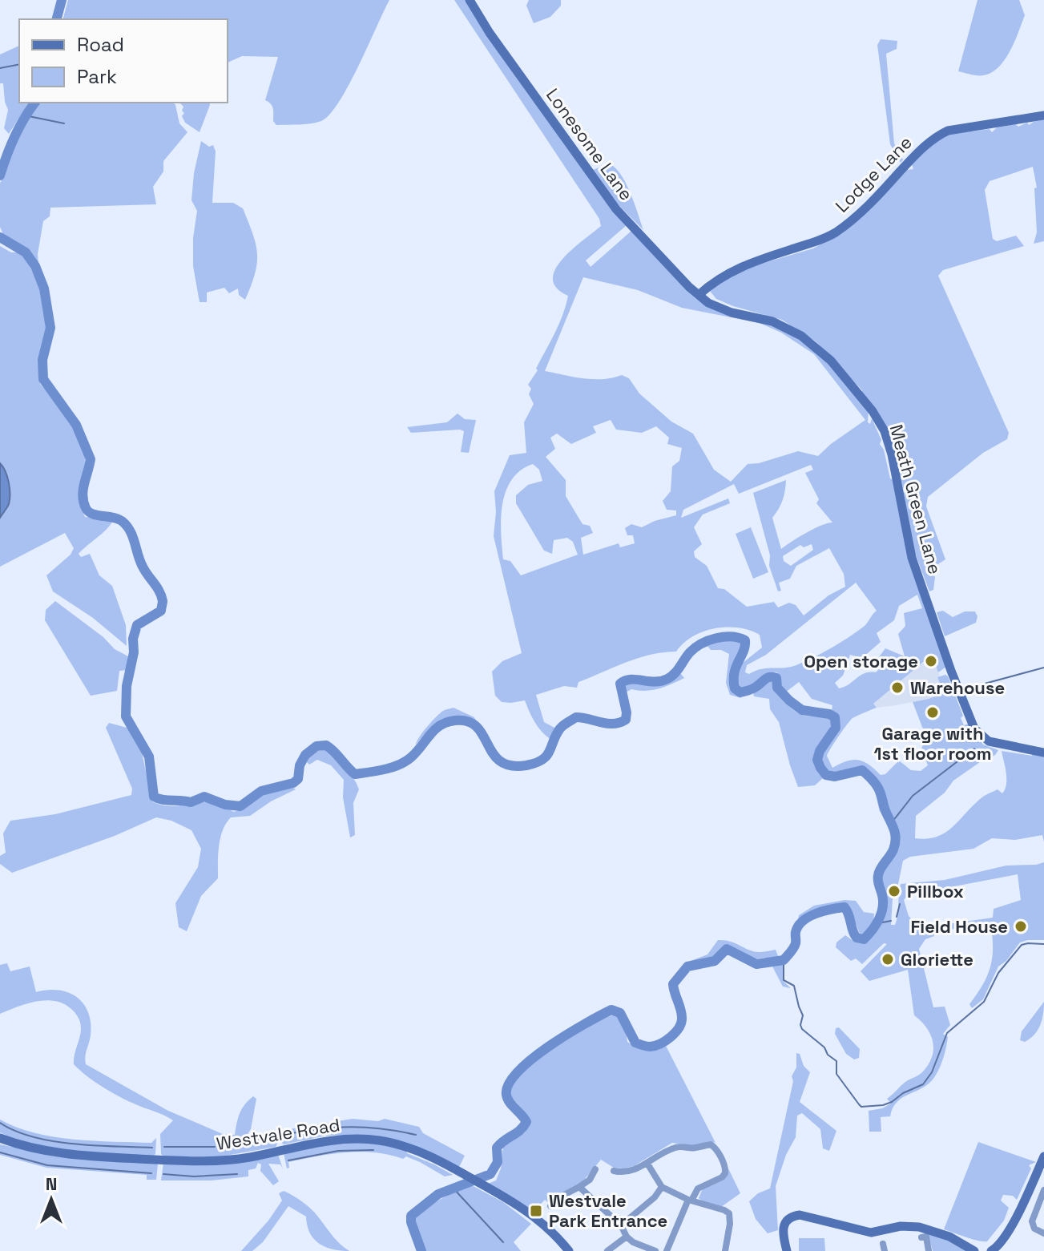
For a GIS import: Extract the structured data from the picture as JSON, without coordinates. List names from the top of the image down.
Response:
{
  "streets": {
    "street": [
      "Lonesome Lane",
      "Lodge Lane",
      "Meath Green Lane",
      "Westvale Road"
    ]
  },
  "crossings": [
    ["Lonesome Lane", "Lodge Lane"],
    ["Lonesome Lane", "Meath Green Lane"],
    ["Lodge Lane", "Meath Green Lane"]
  ],
  "places": {
    "other": [
      "Open storage",
      "Warehouse",
      "Garage with 1st floor room",
      "Pillbox",
      "Field House",
      "Gloriette"
    ],
    "transit": ["Westvale Park Entrance"]
  },
  "legend": ["Road", "Park"],
  "north": "top"
}
